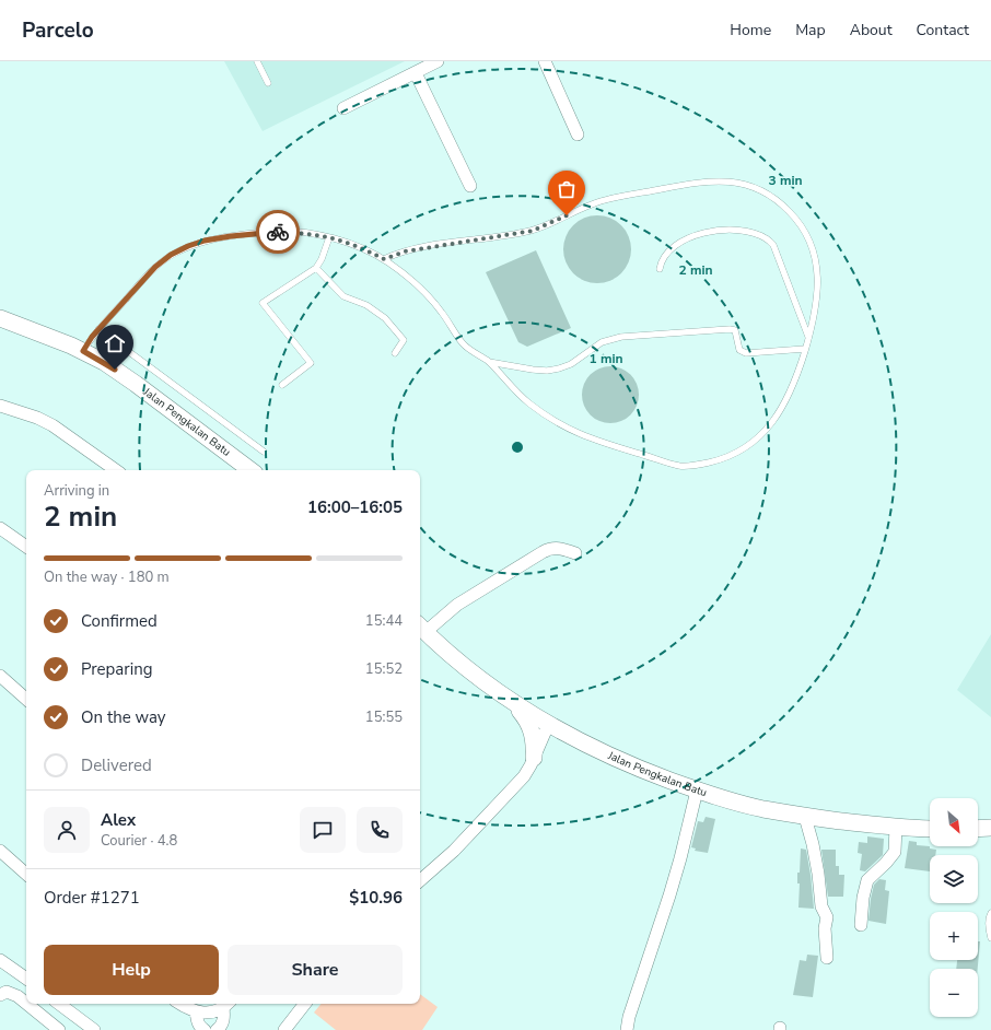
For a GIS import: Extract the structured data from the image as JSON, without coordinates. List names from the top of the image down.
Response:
{
  "streets": {
    "main road": ["Jalan Pengkalan Batu"]
  },
  "north": "bottom right",
  "page": {
    "header": "Parcelo",
    "nav": [
      "Home",
      "Map",
      "About",
      "Contact"
    ],
    "heading": ["2 min", "Arriving in", "16:00–16:05"],
    "panel": [
      "Alex",
      "Courier · 4.8",
      "Order #1271",
      "$10.96"
    ],
    "bar": "On the way · 180 m",
    "list": [
      ["Confirmed", "15:44"],
      ["Preparing", "15:52"],
      ["On the way", "15:55"],
      "Delivered"
    ],
    "map_buttons": ["+", "−"],
    "buttons": ["Help", "Share"]
  },
  "rings": ["3 min", "2 min", "1 min"]
}
